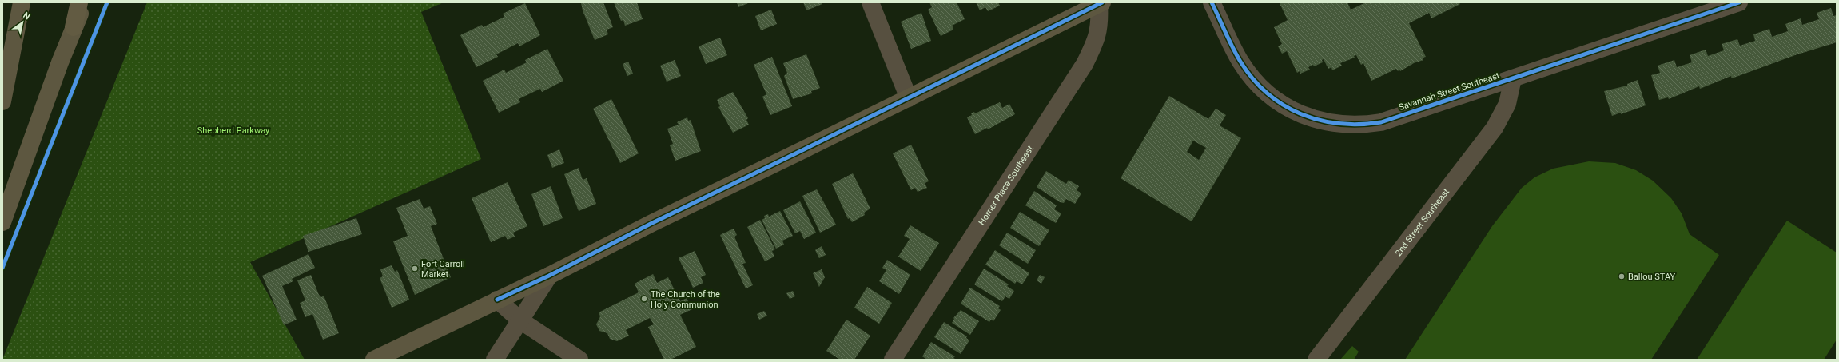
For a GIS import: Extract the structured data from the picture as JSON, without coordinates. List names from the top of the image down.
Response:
{
  "streets": {
    "street": ["Savannah Street Southeast", "Horner Place Southeast", "2nd Street Southeast"]
  },
  "crossings": [
    ["Savannah Street Southeast", "2nd Street Southeast"]
  ],
  "parks": ["Shepherd Parkway"],
  "places": ["Fort Carroll Market", "Ballou STAY", "The Church of the Holy Communion"],
  "north": "top right"
}
